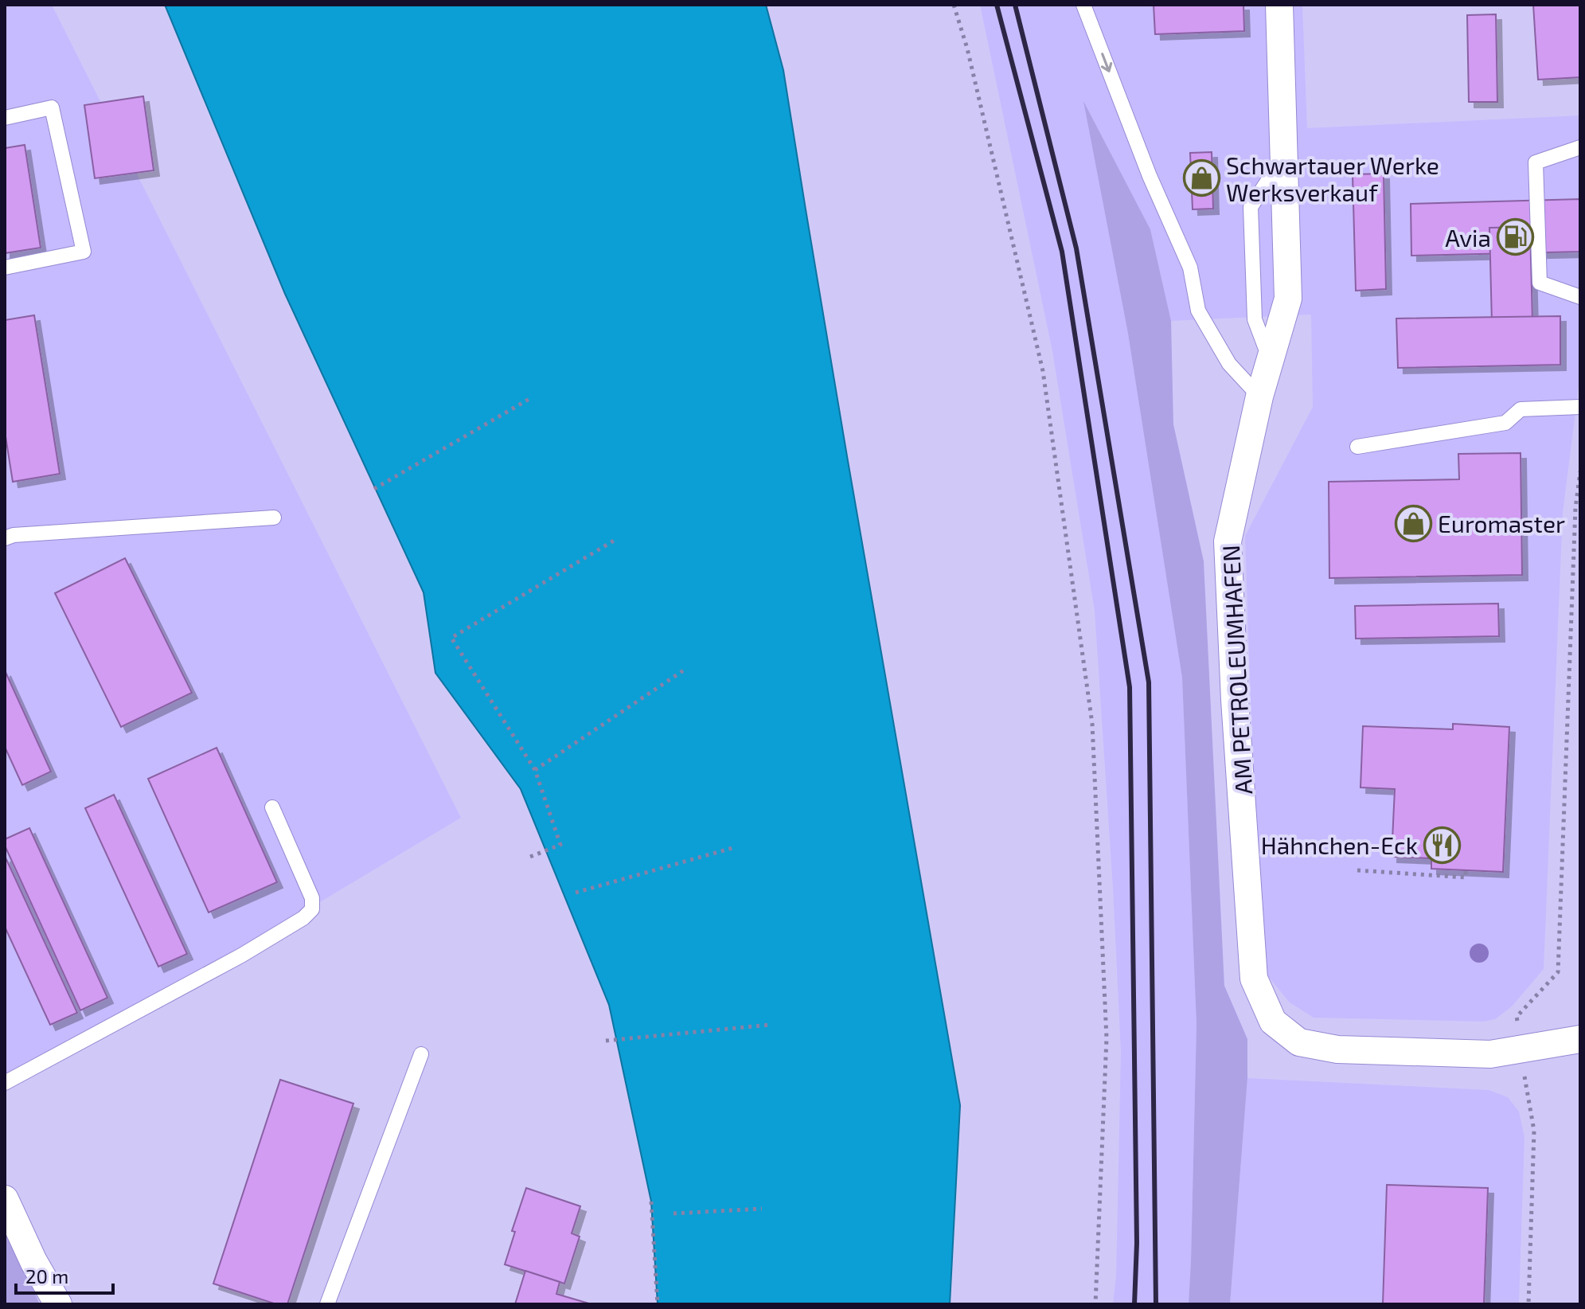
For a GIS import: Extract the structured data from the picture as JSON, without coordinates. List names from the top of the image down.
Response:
{
  "streets": {
    "street": ["AM PETROLEUMHAFEN"]
  },
  "places": {
    "shop": ["Schwartauer Werke Werksverkauf", "Euromaster"],
    "fuel station": ["Avia"],
    "restaurant": ["Hähnchen-Eck"]
  },
  "scale_bar": "20 m"
}
